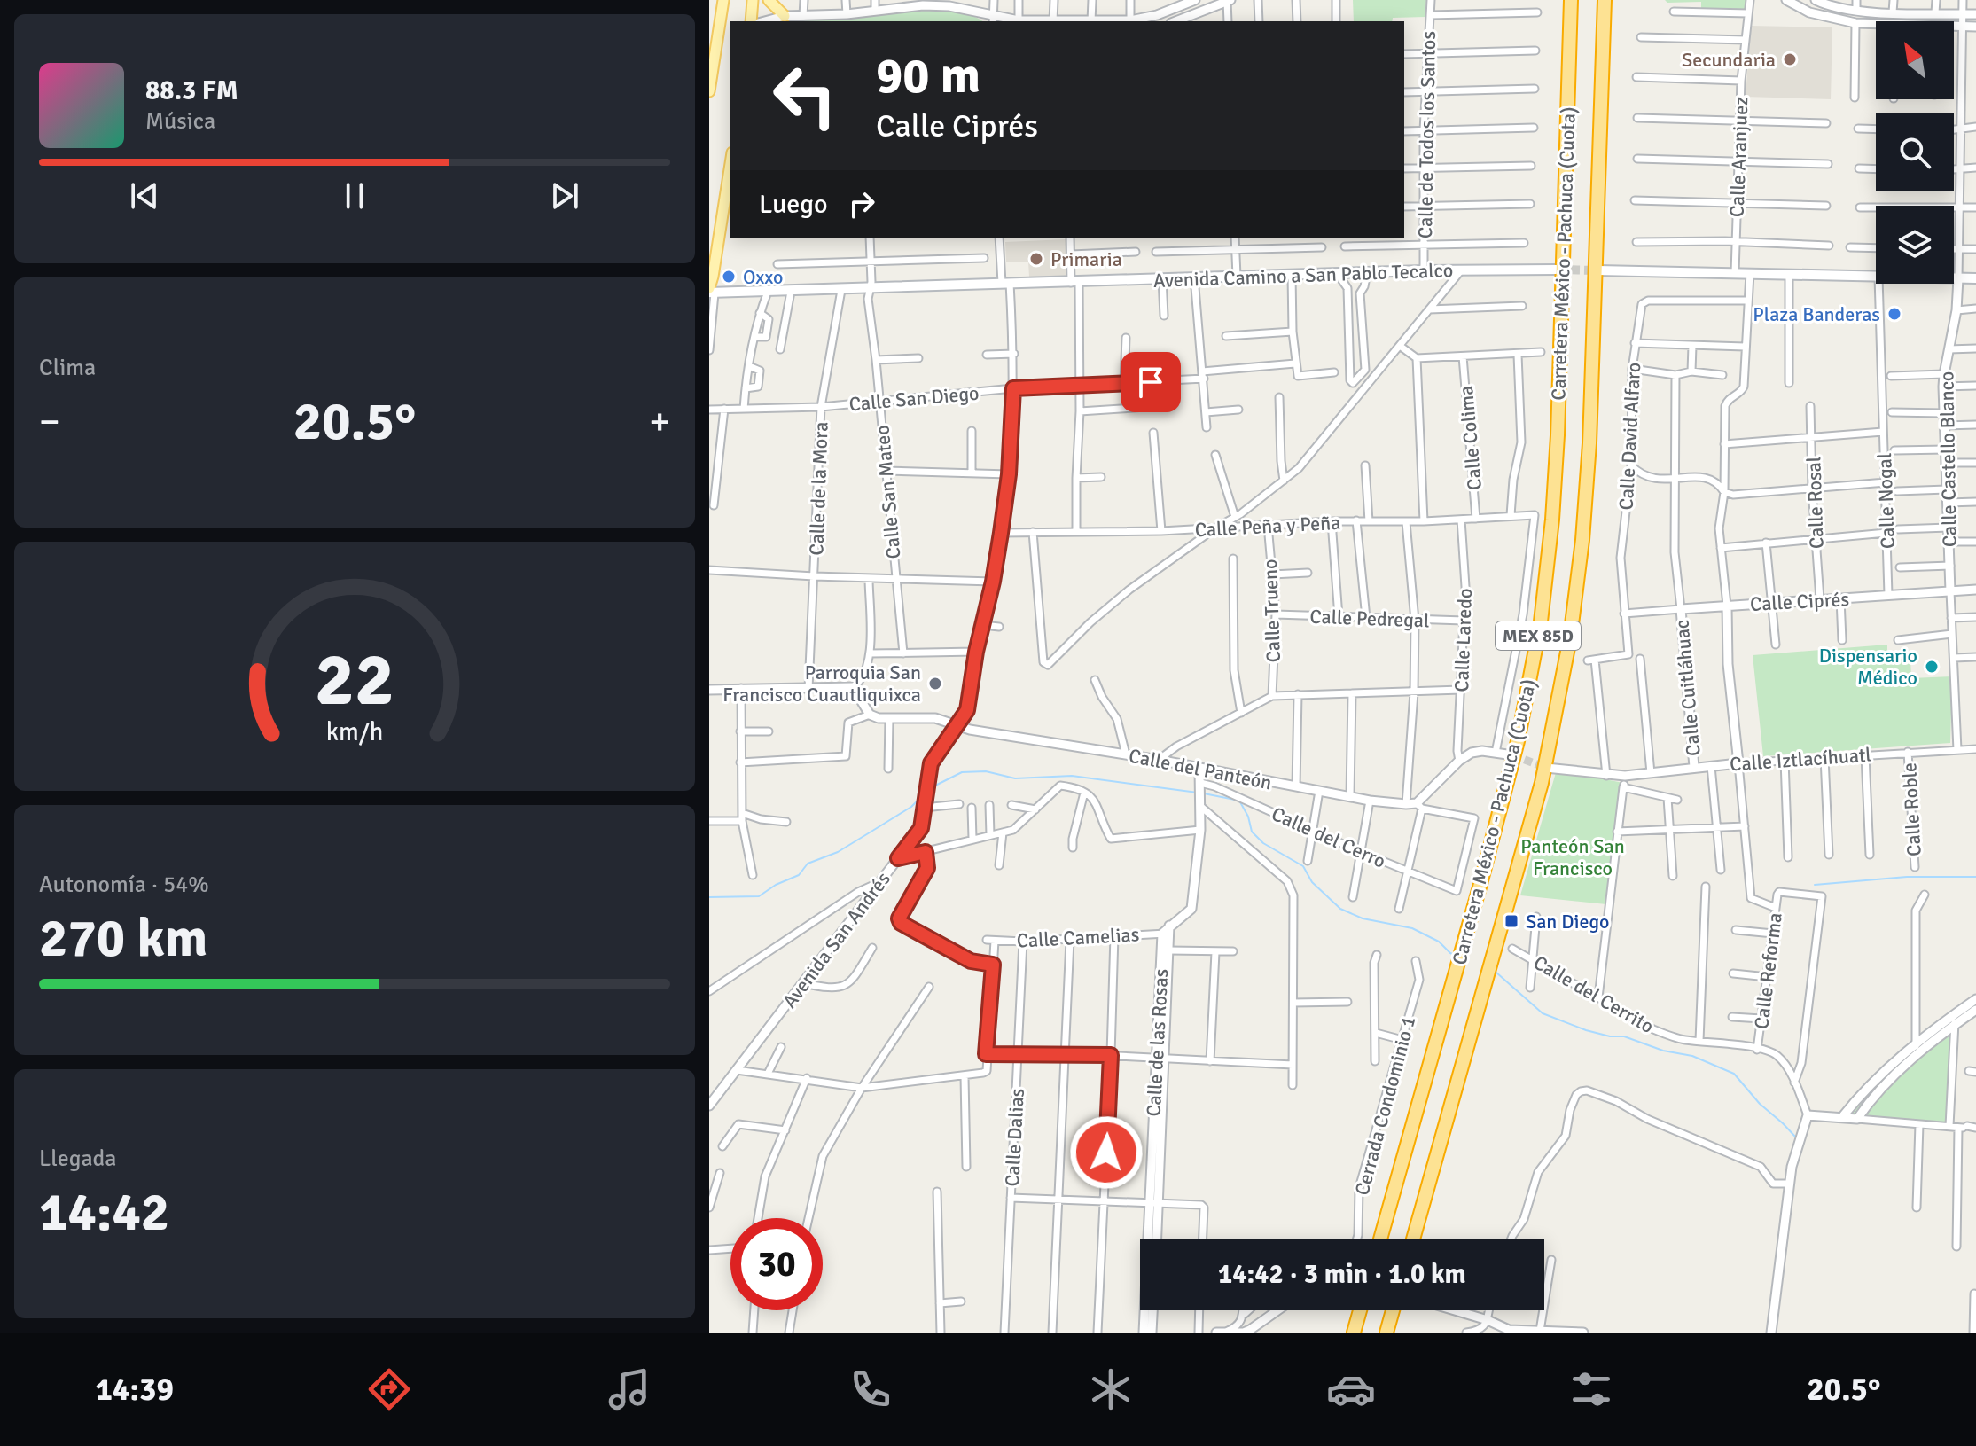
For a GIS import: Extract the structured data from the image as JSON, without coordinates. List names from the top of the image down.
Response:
{
  "streets": {
    "highway": ["Carretera México - Pachuca (Cuota)", "MEX 85D"],
    "main road": ["Avenida Camino a San Pablo Tecalco"],
    "street": [
      "Calle de Todos los Santos",
      "Calle Aranjuez",
      "Calle San Diego",
      "Calle David Alfaro",
      "Calle Colima",
      "Calle Castello Blanco",
      "Calle de la Mora",
      "Calle San Mateo",
      "Calle Nogal",
      "Calle Rosal",
      "Calle Peña y Peña",
      "Calle Ciprés",
      "Calle Trueno",
      "Calle Pedregal",
      "Calle Laredo",
      "Calle Cuitláhuac",
      "Calle Iztlacíhuatl",
      "Calle del Panteón",
      "Calle Roble",
      "Calle del Cerro",
      "Calle Camelias",
      "Avenida San Andrés",
      "Calle Reforma",
      "Calle del Cerrito",
      "Calle de las Rosas",
      "Cerrada Condominio 1",
      "Calle Dalias"
    ]
  },
  "crossings": [
    ["Calle de Todos los Santos", "Avenida Camino a San Pablo Tecalco"],
    ["Avenida Camino a San Pablo Tecalco", "Calle de la Mora"],
    ["Avenida Camino a San Pablo Tecalco", "Calle San Mateo"],
    ["Calle San Diego", "Calle de la Mora"],
    ["Calle San Diego", "Calle San Mateo"],
    ["Calle David Alfaro", "Calle Ciprés"],
    ["Calle David Alfaro", "Calle Iztlacíhuatl"],
    ["Calle Colima", "Calle Peña y Peña"],
    ["Calle Castello Blanco", "Calle Ciprés"],
    ["Calle Castello Blanco", "Calle Iztlacíhuatl"],
    ["Calle Nogal", "Calle Ciprés"],
    ["Calle Rosal", "Calle Ciprés"],
    ["Calle Peña y Peña", "Calle Trueno"],
    ["Calle Peña y Peña", "Calle Laredo"],
    ["Calle Ciprés", "Calle Cuitláhuac"],
    ["Calle Trueno", "Calle Pedregal"],
    ["Calle Pedregal", "Calle Laredo"],
    ["Calle Cuitláhuac", "Calle Iztlacíhuatl"],
    ["Calle Iztlacíhuatl", "Calle Roble"],
    ["Calle del Panteón", "Calle del Cerro"],
    ["Calle del Panteón", "Avenida San Andrés"],
    ["Calle Camelias", "Calle de las Rosas"],
    ["Calle Camelias", "Calle Dalias"],
    ["Calle Reforma", "Calle del Cerrito"]
  ],
  "parks": ["Panteón San Francisco"],
  "places": {
    "other": [
      "Secundaria",
      "Primaria",
      "Oxxo",
      "Plaza Banderas",
      "Dispensario Médico",
      "Parroquia San Francisco Cuautliquixca"
    ],
    "transit": ["San Diego"]
  },
  "north": "top left",
  "page": {
    "turn": ["90 m", "Calle Ciprés"],
    "song": ["88.3 FM", "Música"],
    "then": "Luego",
    "tile": [
      "Clima",
      ["Autonomía · 54%", "270 km"],
      ["Llegada", "14:42"]
    ],
    "heat": ["−", "20.5°", "+"],
    "limit": "30",
    "trip": "14:42 · 3 min · 1.0 km",
    "tabs": ["14:39", "20.5°"],
    "gauge": ["22", "km/h"]
  }
}
